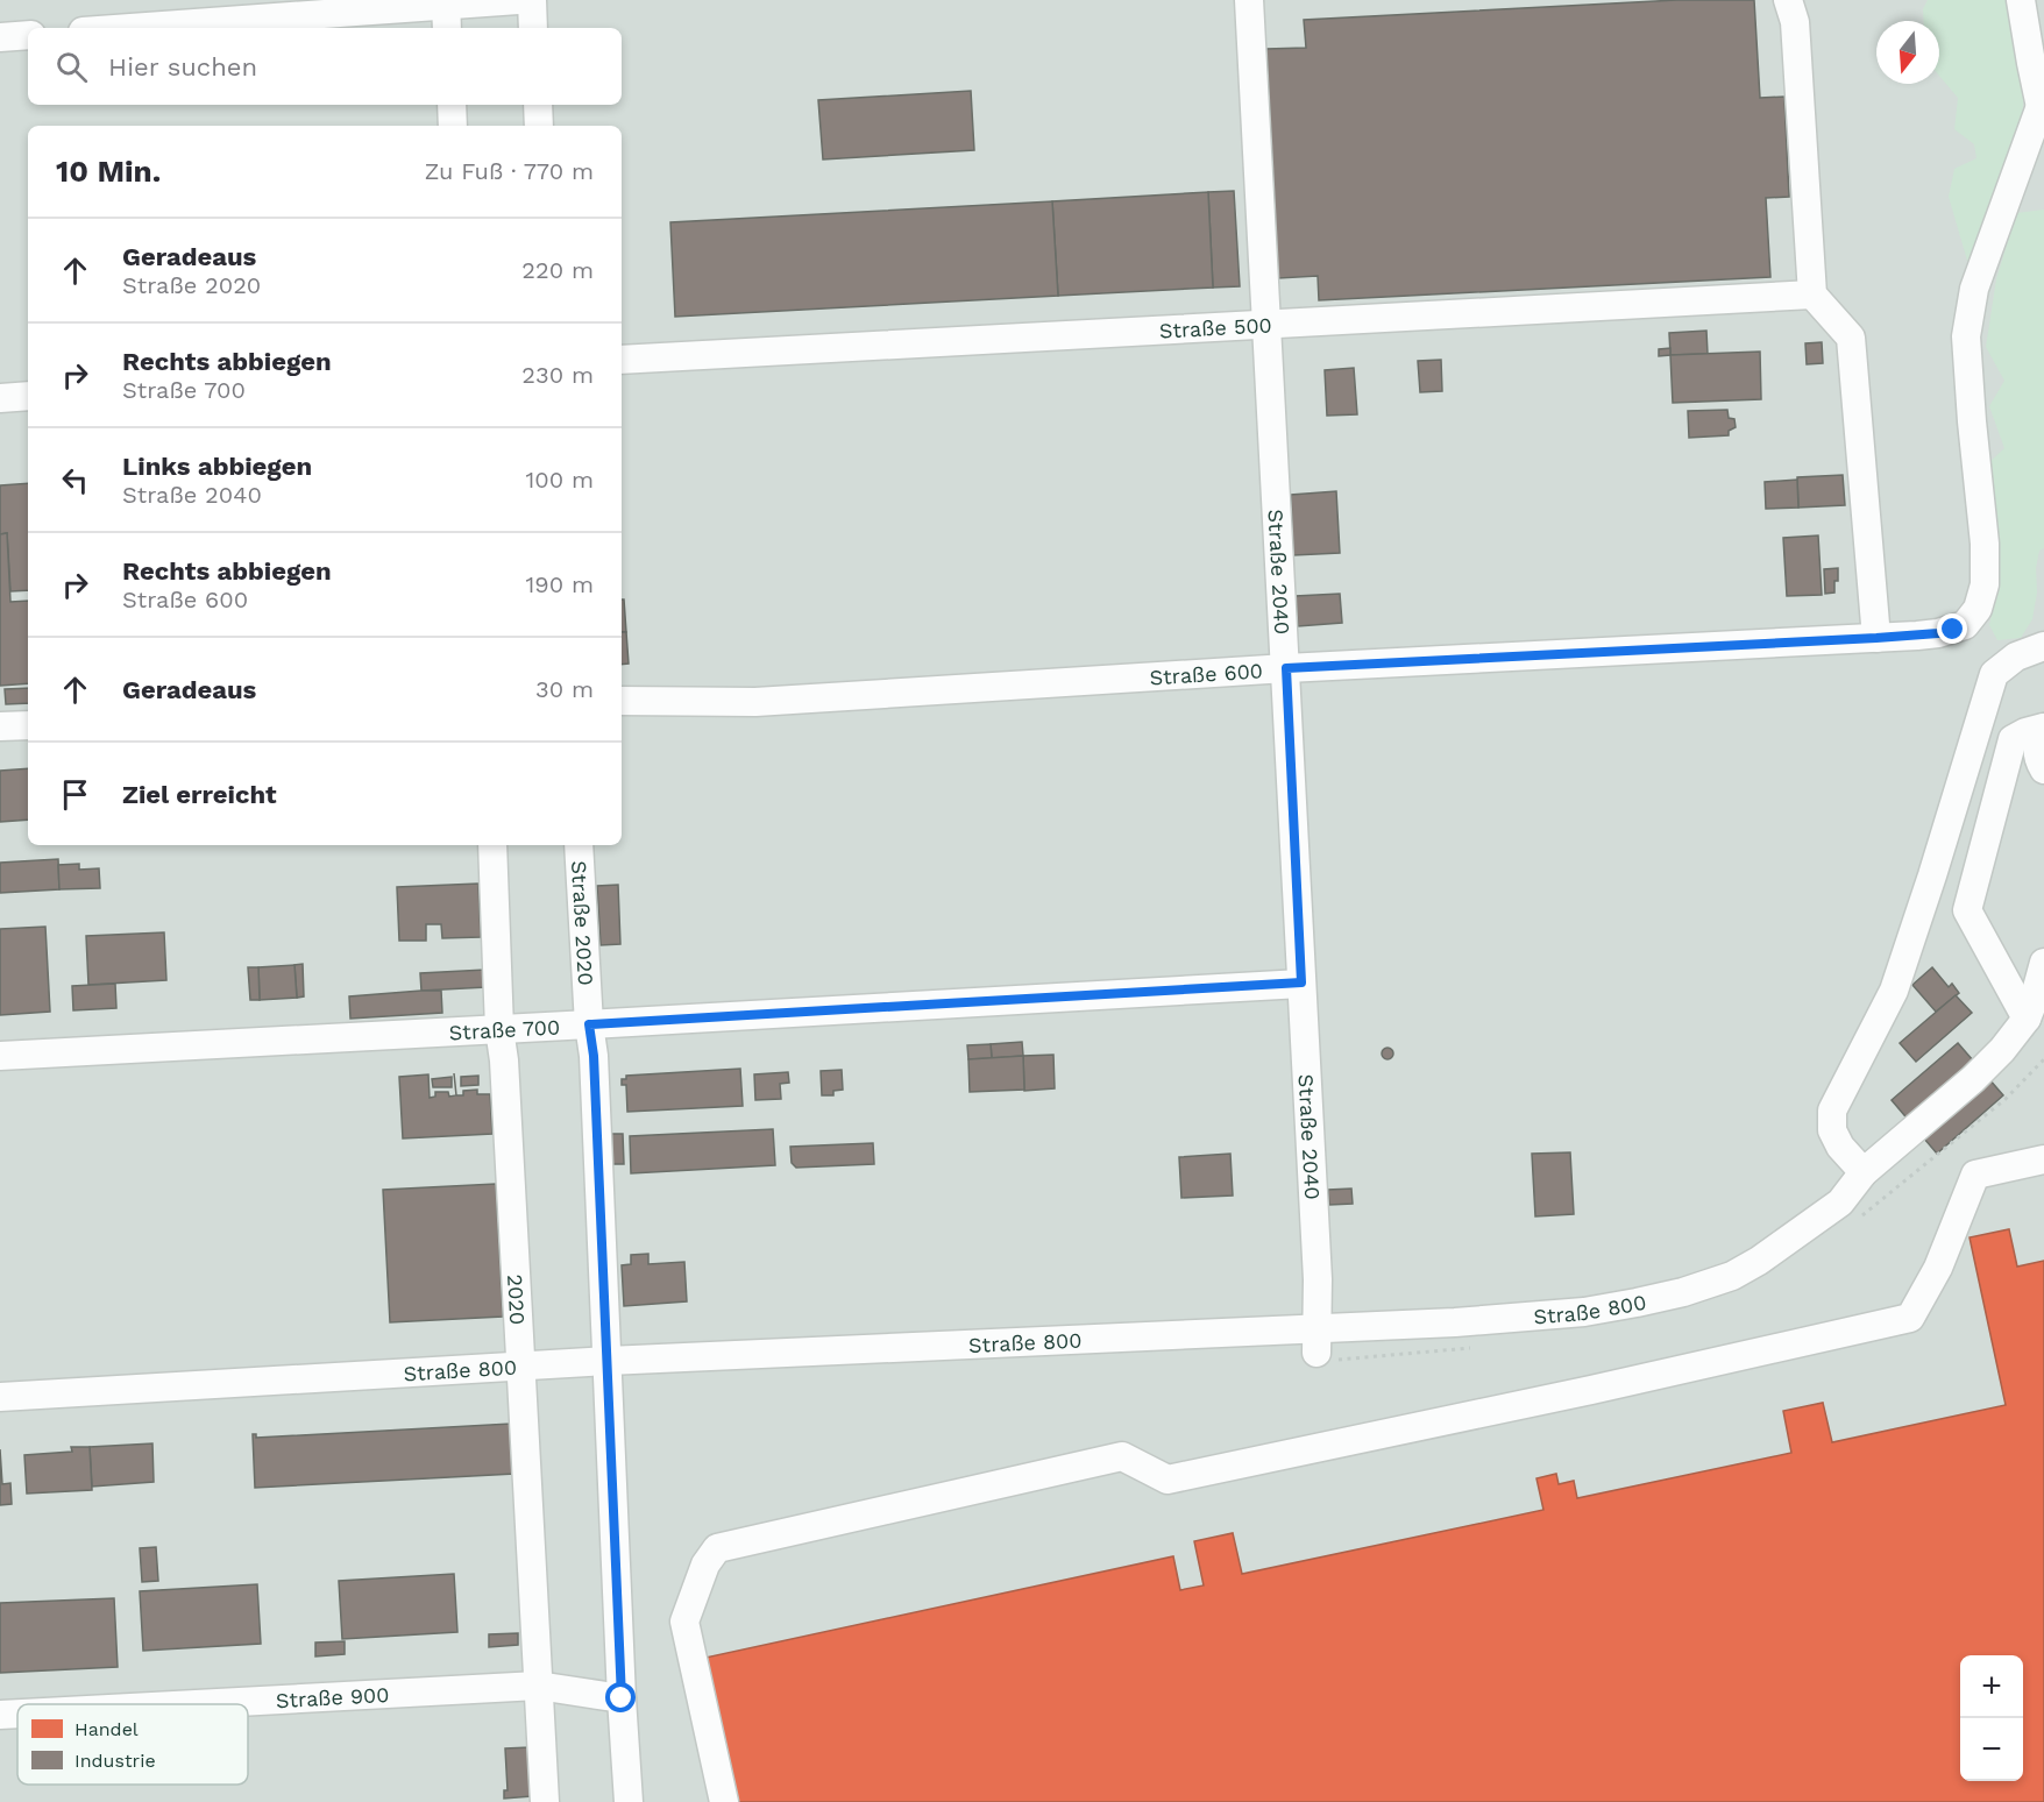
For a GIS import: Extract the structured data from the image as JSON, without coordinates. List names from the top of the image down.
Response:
{
  "streets": {
    "street": [
      "Straße 500",
      "Straße 2040",
      "Straße 600",
      "Straße 2020",
      "Straße 700",
      "2020",
      "Straße 800",
      "Straße 900"
    ]
  },
  "crossings": [
    ["Straße 500", "Straße 2040"],
    ["Straße 2040", "Straße 600"],
    ["Straße 2040", "Straße 700"],
    ["Straße 2040", "Straße 800"],
    ["Straße 2020", "Straße 700"],
    ["Straße 2020", "Straße 800"],
    ["Straße 2020", "Straße 900"],
    ["Straße 700", "2020"],
    ["2020", "Straße 800"],
    ["2020", "Straße 900"]
  ],
  "legend": ["Handel", "Industrie"],
  "north": "bottom",
  "page": {
    "search": "Hier suchen",
    "heading": ["10 Min.", "Zu Fuß · 770 m"],
    "list": [
      ["Geradeaus", "Straße 2020", "220 m"],
      ["Rechts abbiegen", "Straße 700", "230 m"],
      ["Links abbiegen", "Straße 2040", "100 m"],
      ["Rechts abbiegen", "Straße 600", "190 m"],
      ["Geradeaus", "30 m"],
      "Ziel erreicht"
    ],
    "map_buttons": ["+", "−"]
  }
}
